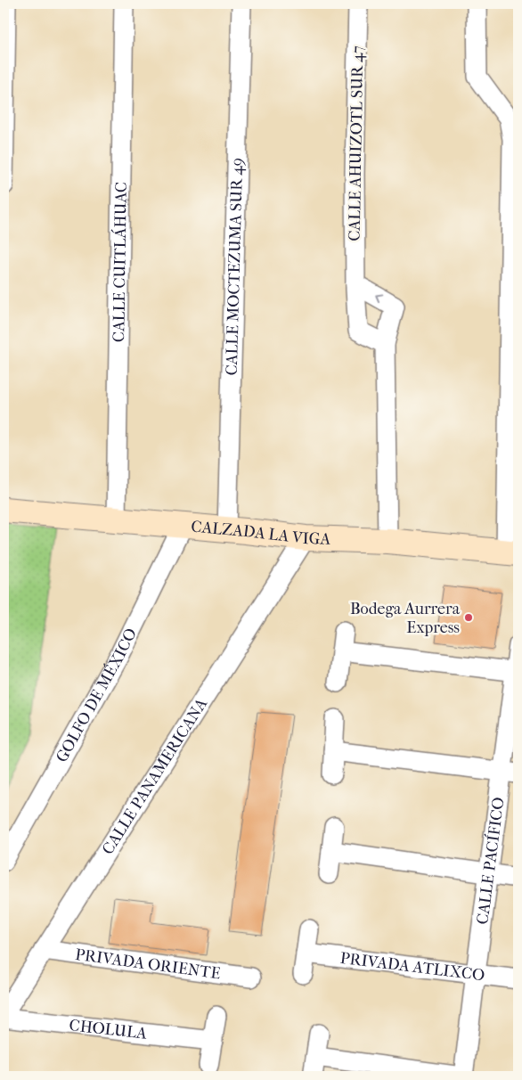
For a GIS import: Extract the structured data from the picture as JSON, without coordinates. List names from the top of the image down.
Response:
{
  "streets": {
    "main road": ["CALZADA LA VIGA"],
    "street": [
      "CALLE AHUIZOTL SUR 47",
      "CALLE CUITLÁHUAC",
      "CALLE MOCTEZUMA SUR 49",
      "GOLFO DE MÉXICO",
      "CALLE PANAMERICANA",
      "CALLE PACÍFICO",
      "PRIVADA ORIENTE",
      "PRIVADA ATLIXCO",
      "CHOLULA"
    ]
  },
  "crossings": [
    ["CALLE CUITLÁHUAC", "CALZADA LA VIGA"],
    ["CALLE MOCTEZUMA SUR 49", "CALZADA LA VIGA"],
    ["CALZADA LA VIGA", "GOLFO DE MÉXICO"],
    ["CALZADA LA VIGA", "CALLE PANAMERICANA"],
    ["CALLE PANAMERICANA", "PRIVADA ORIENTE"],
    ["CALLE PACÍFICO", "PRIVADA ATLIXCO"]
  ],
  "places": ["Bodega Aurrera Express"]
}
